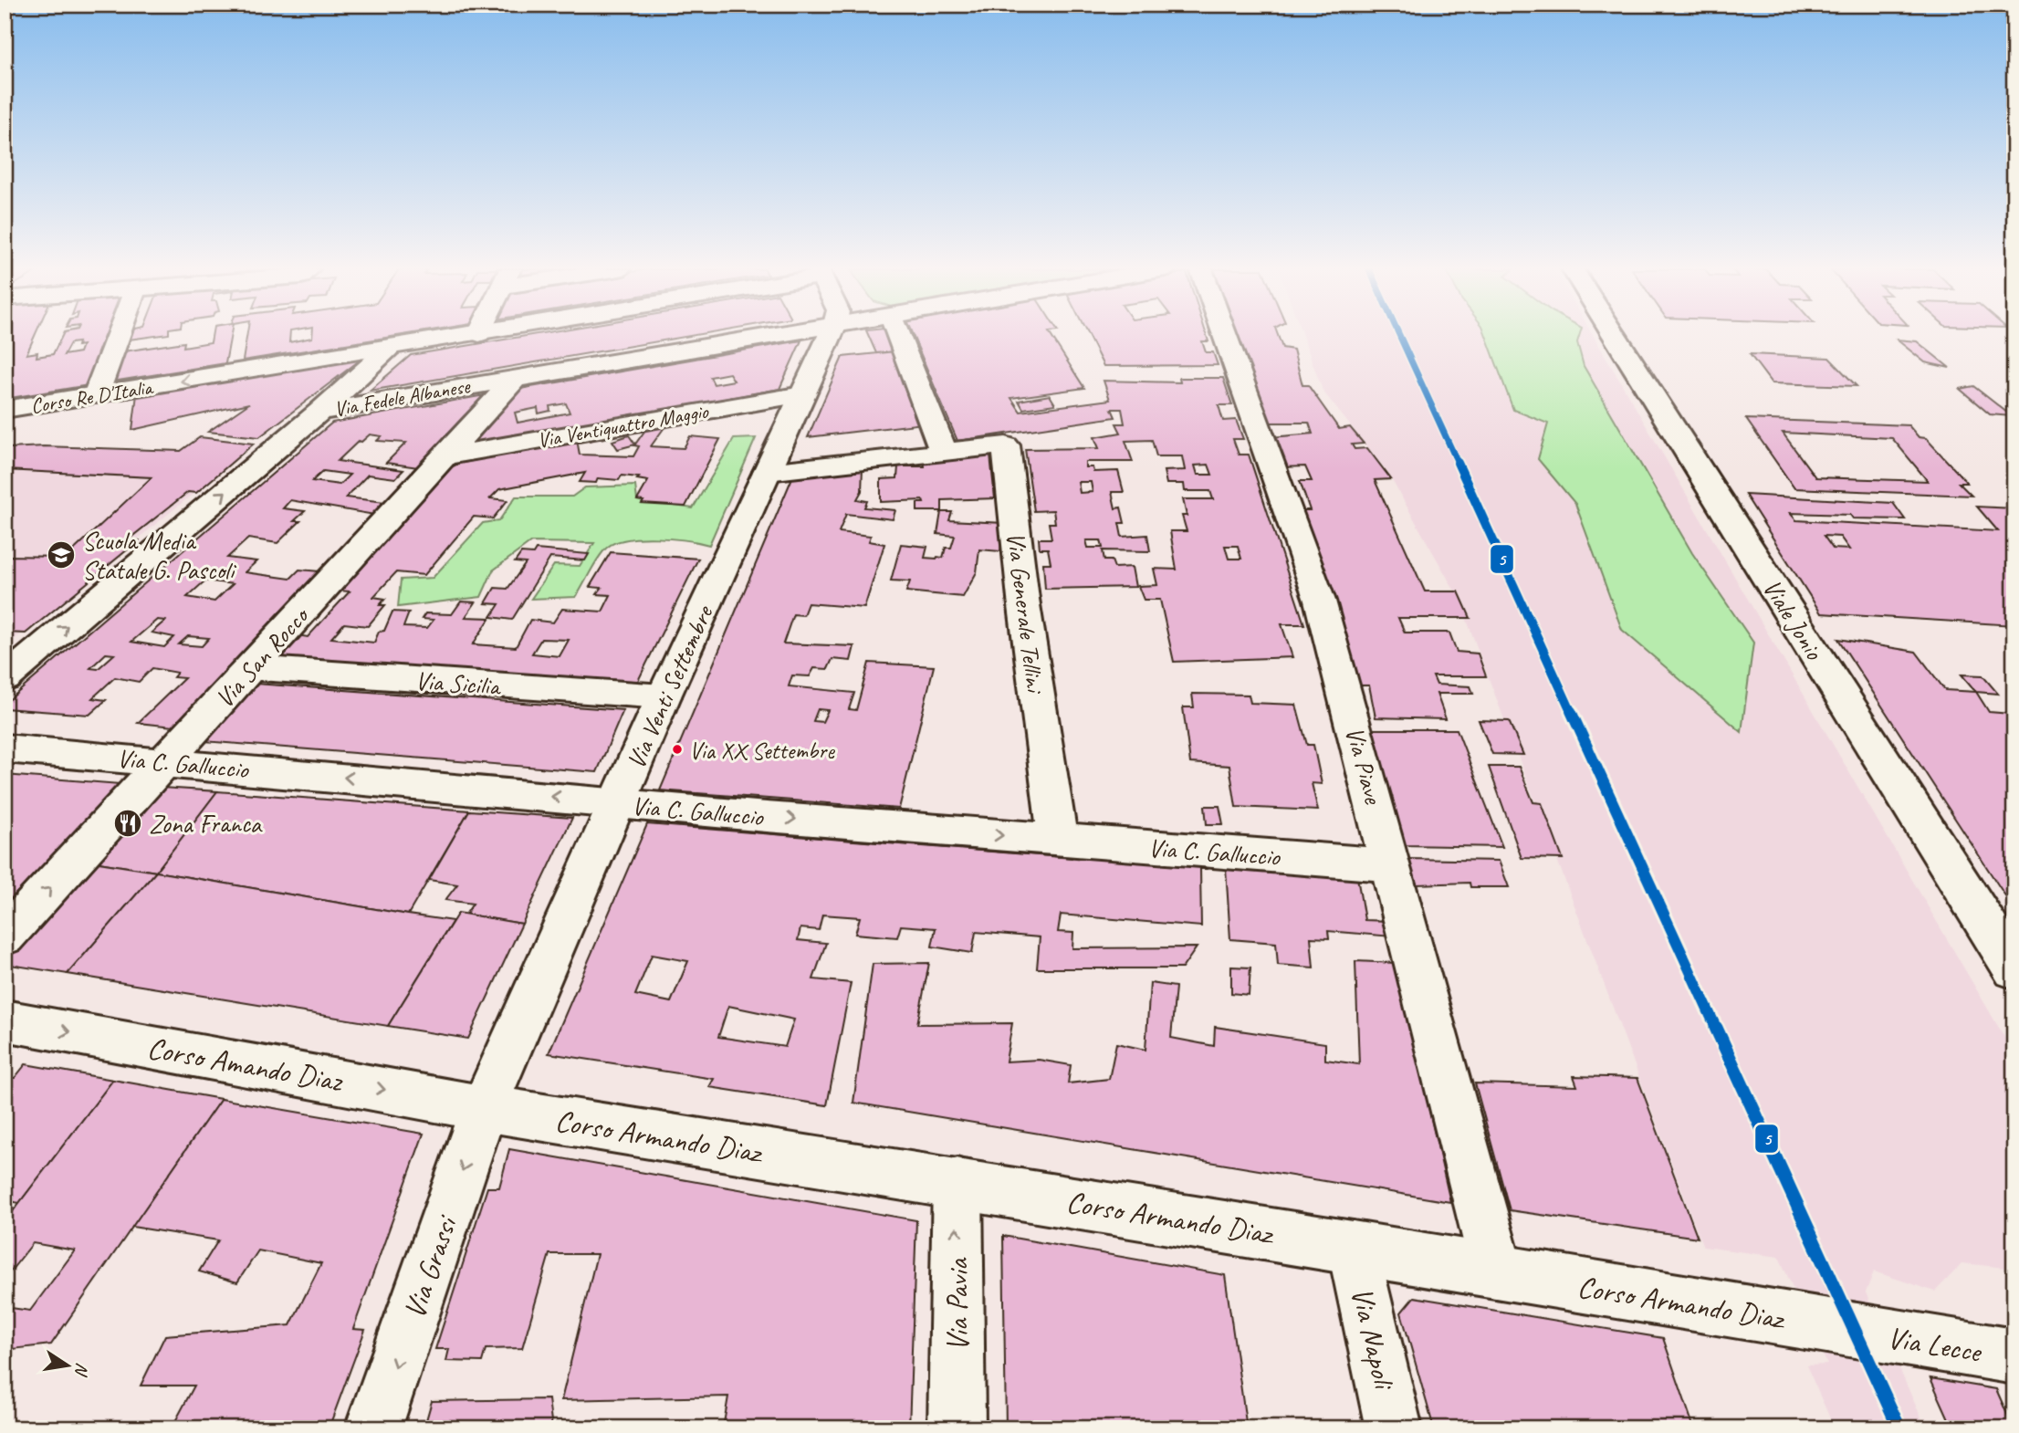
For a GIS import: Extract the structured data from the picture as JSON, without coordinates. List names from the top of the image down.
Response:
{
  "streets": {
    "street": [
      "Corso Re D'Italia",
      "Via Fedele Albanese",
      "Via Ventiquattro Maggio",
      "Via Generale Tellini",
      "Viale Jonio",
      "Via San Rocco",
      "Via Sicilia",
      "Via Venti Settembre",
      "Via C. Galluccio",
      "Via Piave",
      "Corso Amando Diaz",
      "Corso Armando Diaz",
      "Via Grassi",
      "Via Pavia",
      "Via Napoli",
      "Via Lecce"
    ]
  },
  "crossings": [
    ["Via Fedele Albanese", "Via San Rocco"],
    ["Via Ventiquattro Maggio", "Via San Rocco"],
    ["Via Ventiquattro Maggio", "Via Venti Settembre"],
    ["Via Generale Tellini", "Via C. Galluccio"],
    ["Via San Rocco", "Via Sicilia"],
    ["Via San Rocco", "Via C. Galluccio"],
    ["Via Sicilia", "Via Venti Settembre"],
    ["Via Venti Settembre", "Via C. Galluccio"],
    ["Via Venti Settembre", "Corso Amando Diaz"],
    ["Via Venti Settembre", "Corso Armando Diaz"],
    ["Via Venti Settembre", "Via Grassi"],
    ["Via C. Galluccio", "Via Piave"],
    ["Via Piave", "Corso Armando Diaz"],
    ["Corso Amando Diaz", "Corso Armando Diaz"],
    ["Corso Amando Diaz", "Via Grassi"],
    ["Corso Armando Diaz", "Via Grassi"],
    ["Corso Armando Diaz", "Via Pavia"],
    ["Corso Armando Diaz", "Via Napoli"],
    ["Corso Armando Diaz", "Via Lecce"]
  ],
  "one_way": [
    "Corso Re D'Italia",
    "Corso Amando Diaz",
    "Via Grassi",
    "Via Pavia"
  ],
  "places": {
    "school or university": ["Scuola Media Statale G. Pascoli"],
    "other": ["Via XX Settembre"],
    "restaurant": ["Zona Franca"]
  },
  "lines": ["transit line 5"],
  "north": "right"
}
